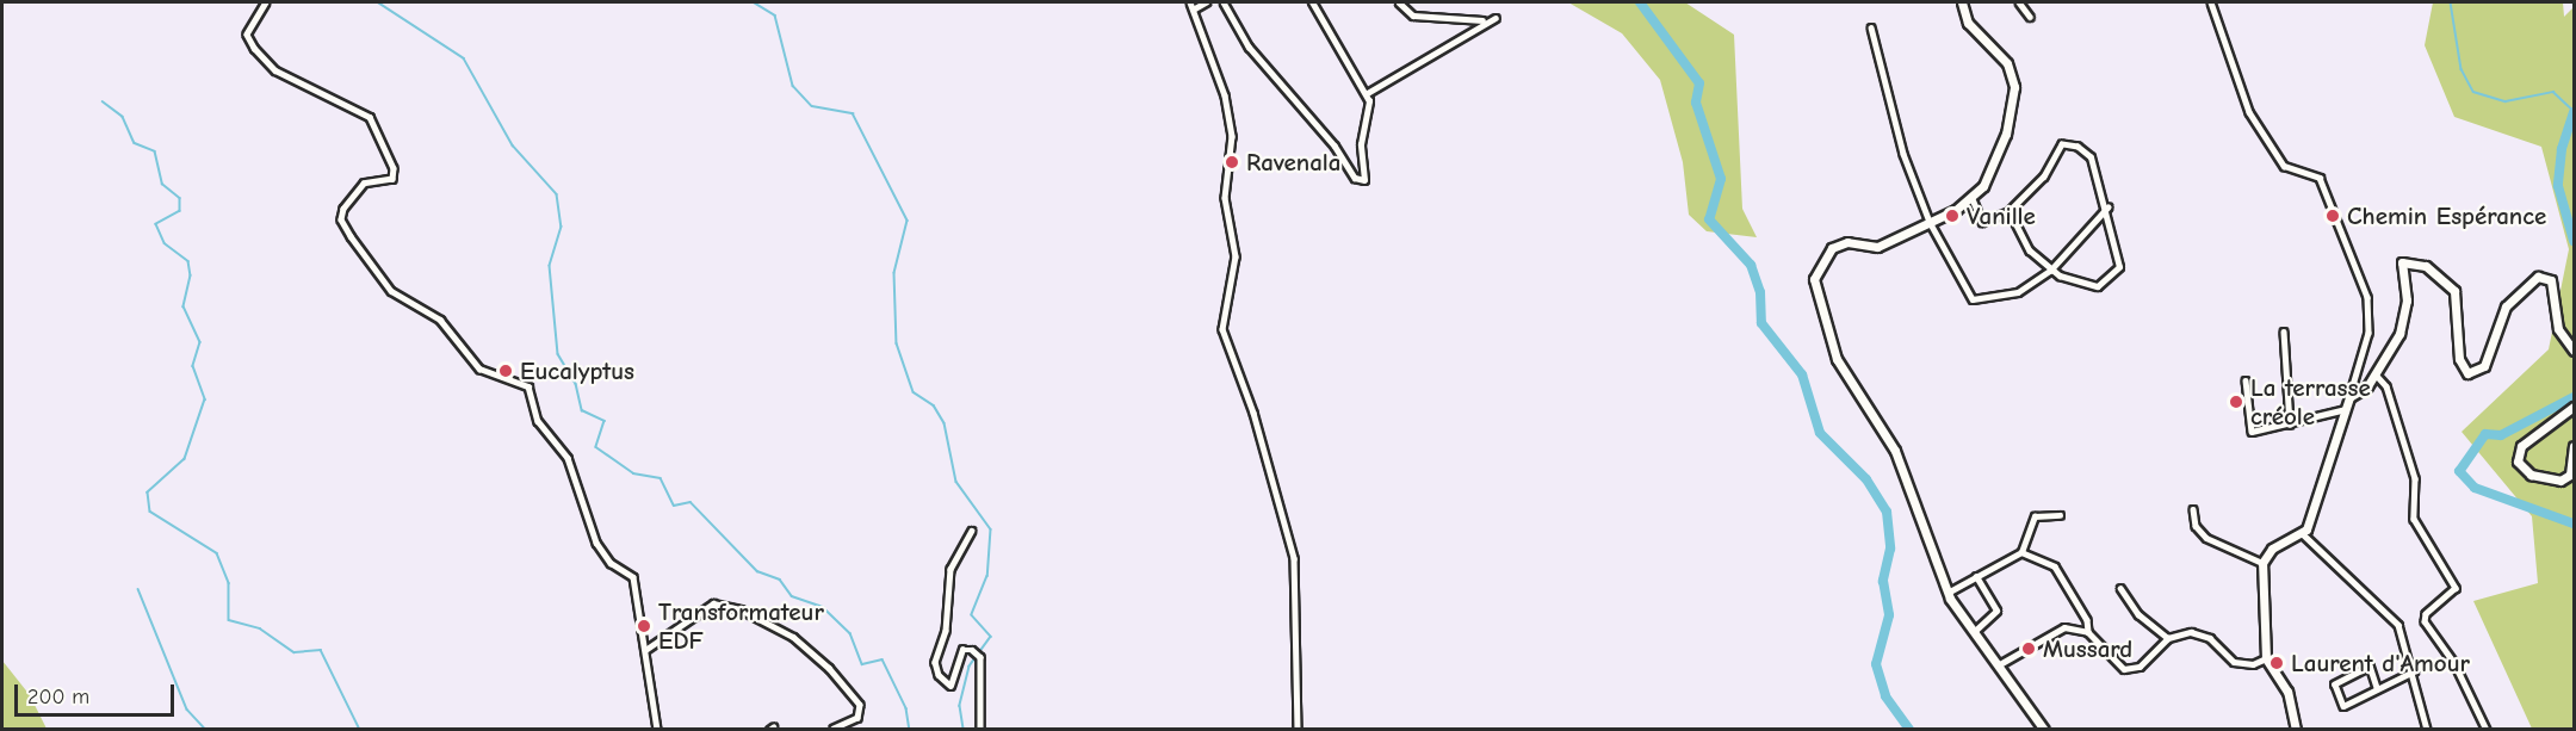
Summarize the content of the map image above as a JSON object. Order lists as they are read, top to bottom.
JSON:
{
  "places": [
    "Ravenala",
    "Vanille",
    "Chemin Espérance",
    "Eucalyptus",
    "La terrasse créole",
    "Transformateur EDF",
    "Mussard",
    "Laurent d'Amour"
  ],
  "scale_bar": "200 m"
}
